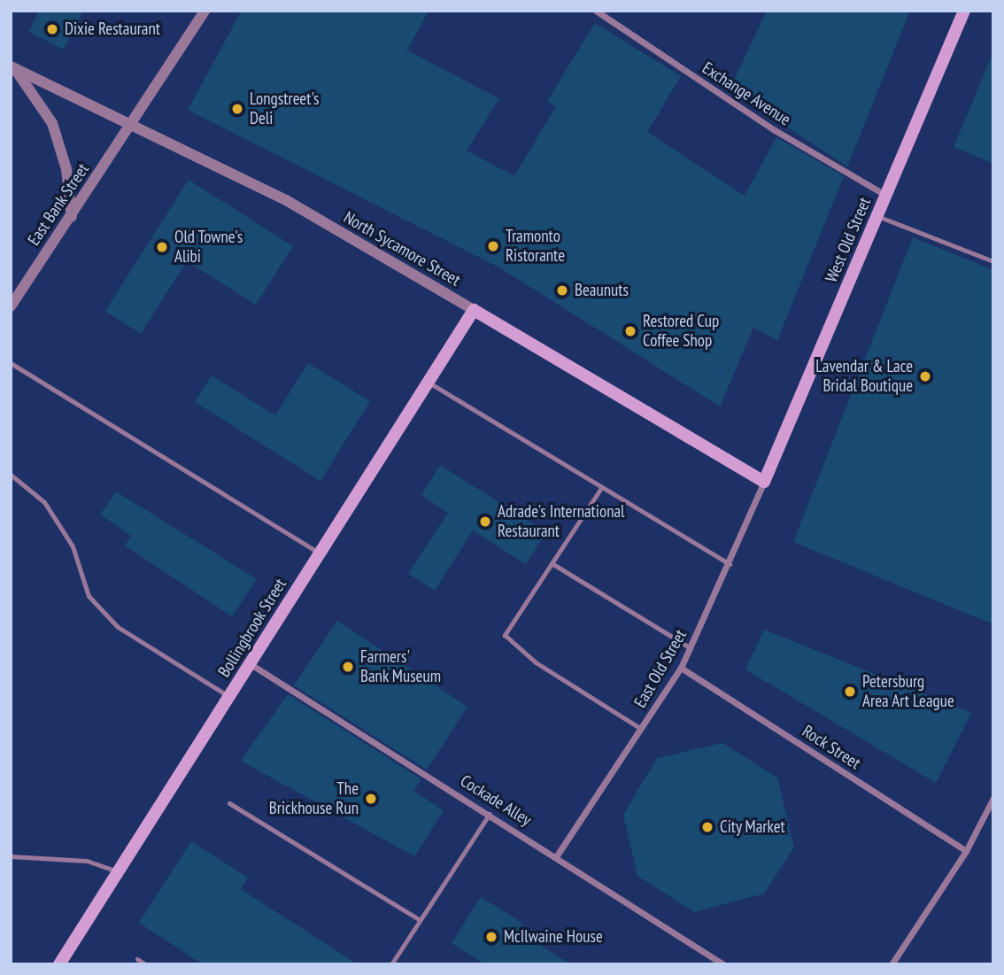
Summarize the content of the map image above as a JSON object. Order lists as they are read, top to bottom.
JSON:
{
  "streets": {
    "main road": ["West Old Street", "North Sycamore Street", "Bollingbrook Street"],
    "street": [
      "Exchange Avenue",
      "East Bank Street",
      "East Old Street",
      "Rock Street",
      "Cockade Alley"
    ]
  },
  "crossings": [
    ["Exchange Avenue", "West Old Street"],
    ["East Bank Street", "North Sycamore Street"],
    ["West Old Street", "North Sycamore Street"],
    ["West Old Street", "East Old Street"],
    ["North Sycamore Street", "Bollingbrook Street"],
    ["North Sycamore Street", "East Old Street"],
    ["Bollingbrook Street", "Cockade Alley"],
    ["East Old Street", "Rock Street"],
    ["East Old Street", "Cockade Alley"]
  ],
  "places": [
    "Dixie Restaurant",
    "Longstreet's Deli",
    "Tramonto Ristorante",
    "Old Towne's Alibi",
    "Beaunuts",
    "Restored Cup Coffee Shop",
    "Lavendar & Lace Bridal Boutique",
    "Adrade's International Restaurant",
    "Farmers' Bank Museum",
    "Petersburg Area Art League",
    "The Brickhouse Run",
    "City Market",
    "McIlwaine House"
  ]
}
